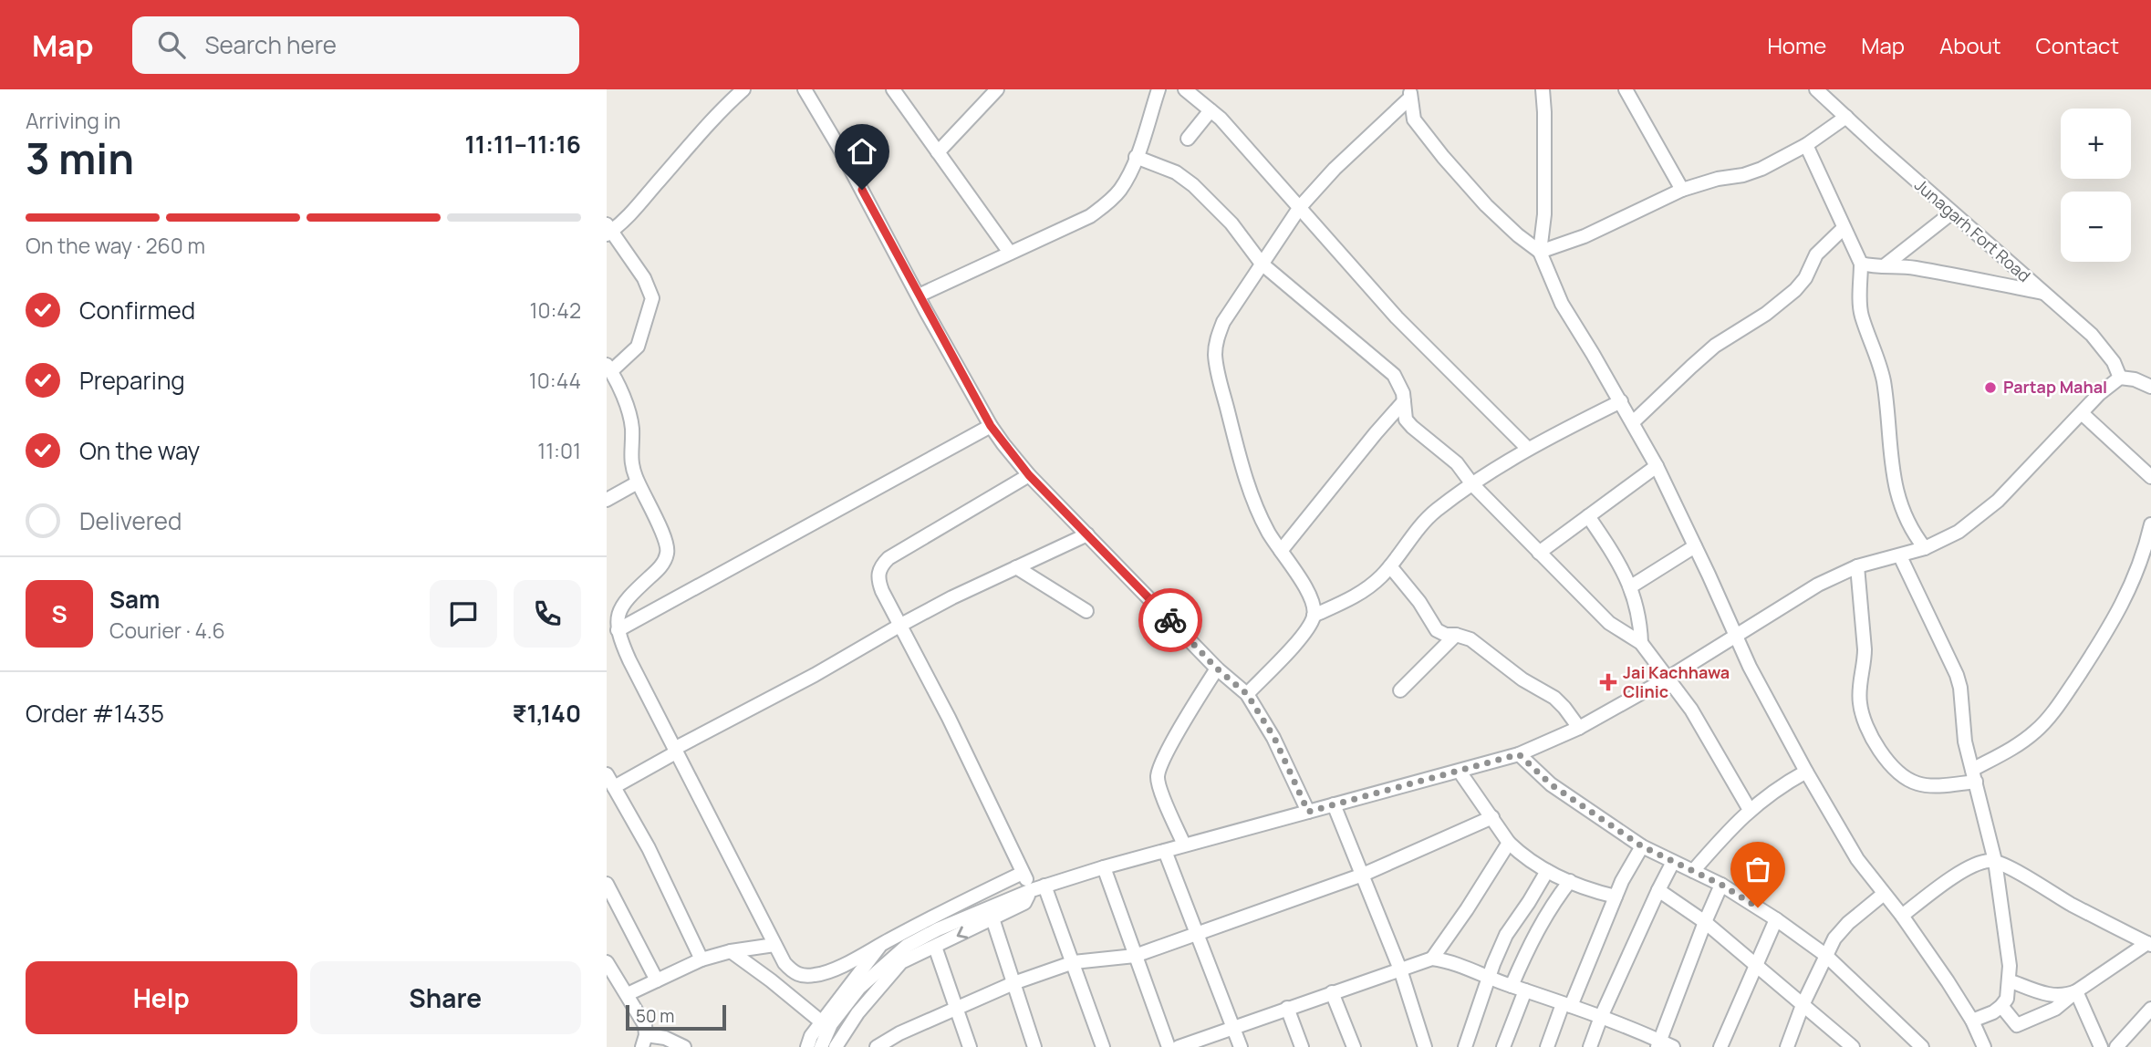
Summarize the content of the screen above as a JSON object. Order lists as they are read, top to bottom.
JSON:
{
  "streets": {
    "street": ["Junagarh Fort Road"]
  },
  "places": {
    "other": ["Partap Mahal"],
    "health": ["Jai Kachhawa Clinic"]
  },
  "scale_bar": "50 m",
  "page": {
    "header": "Map",
    "search": "Search here",
    "nav": [
      "Home",
      "Map",
      "About",
      "Contact"
    ],
    "heading": ["3 min", "Arriving in", "11:11–11:16"],
    "panel": [
      "Sam",
      "Courier · 4.6",
      "Order #1435",
      "₹1,140"
    ],
    "map_buttons": ["+", "−"],
    "bar": "On the way · 260 m",
    "list": [
      ["Confirmed", "10:42"],
      ["Preparing", "10:44"],
      ["On the way", "11:01"],
      "Delivered"
    ],
    "round": "S",
    "buttons": ["Help", "Share"],
    "scale": "50 m"
  }
}
